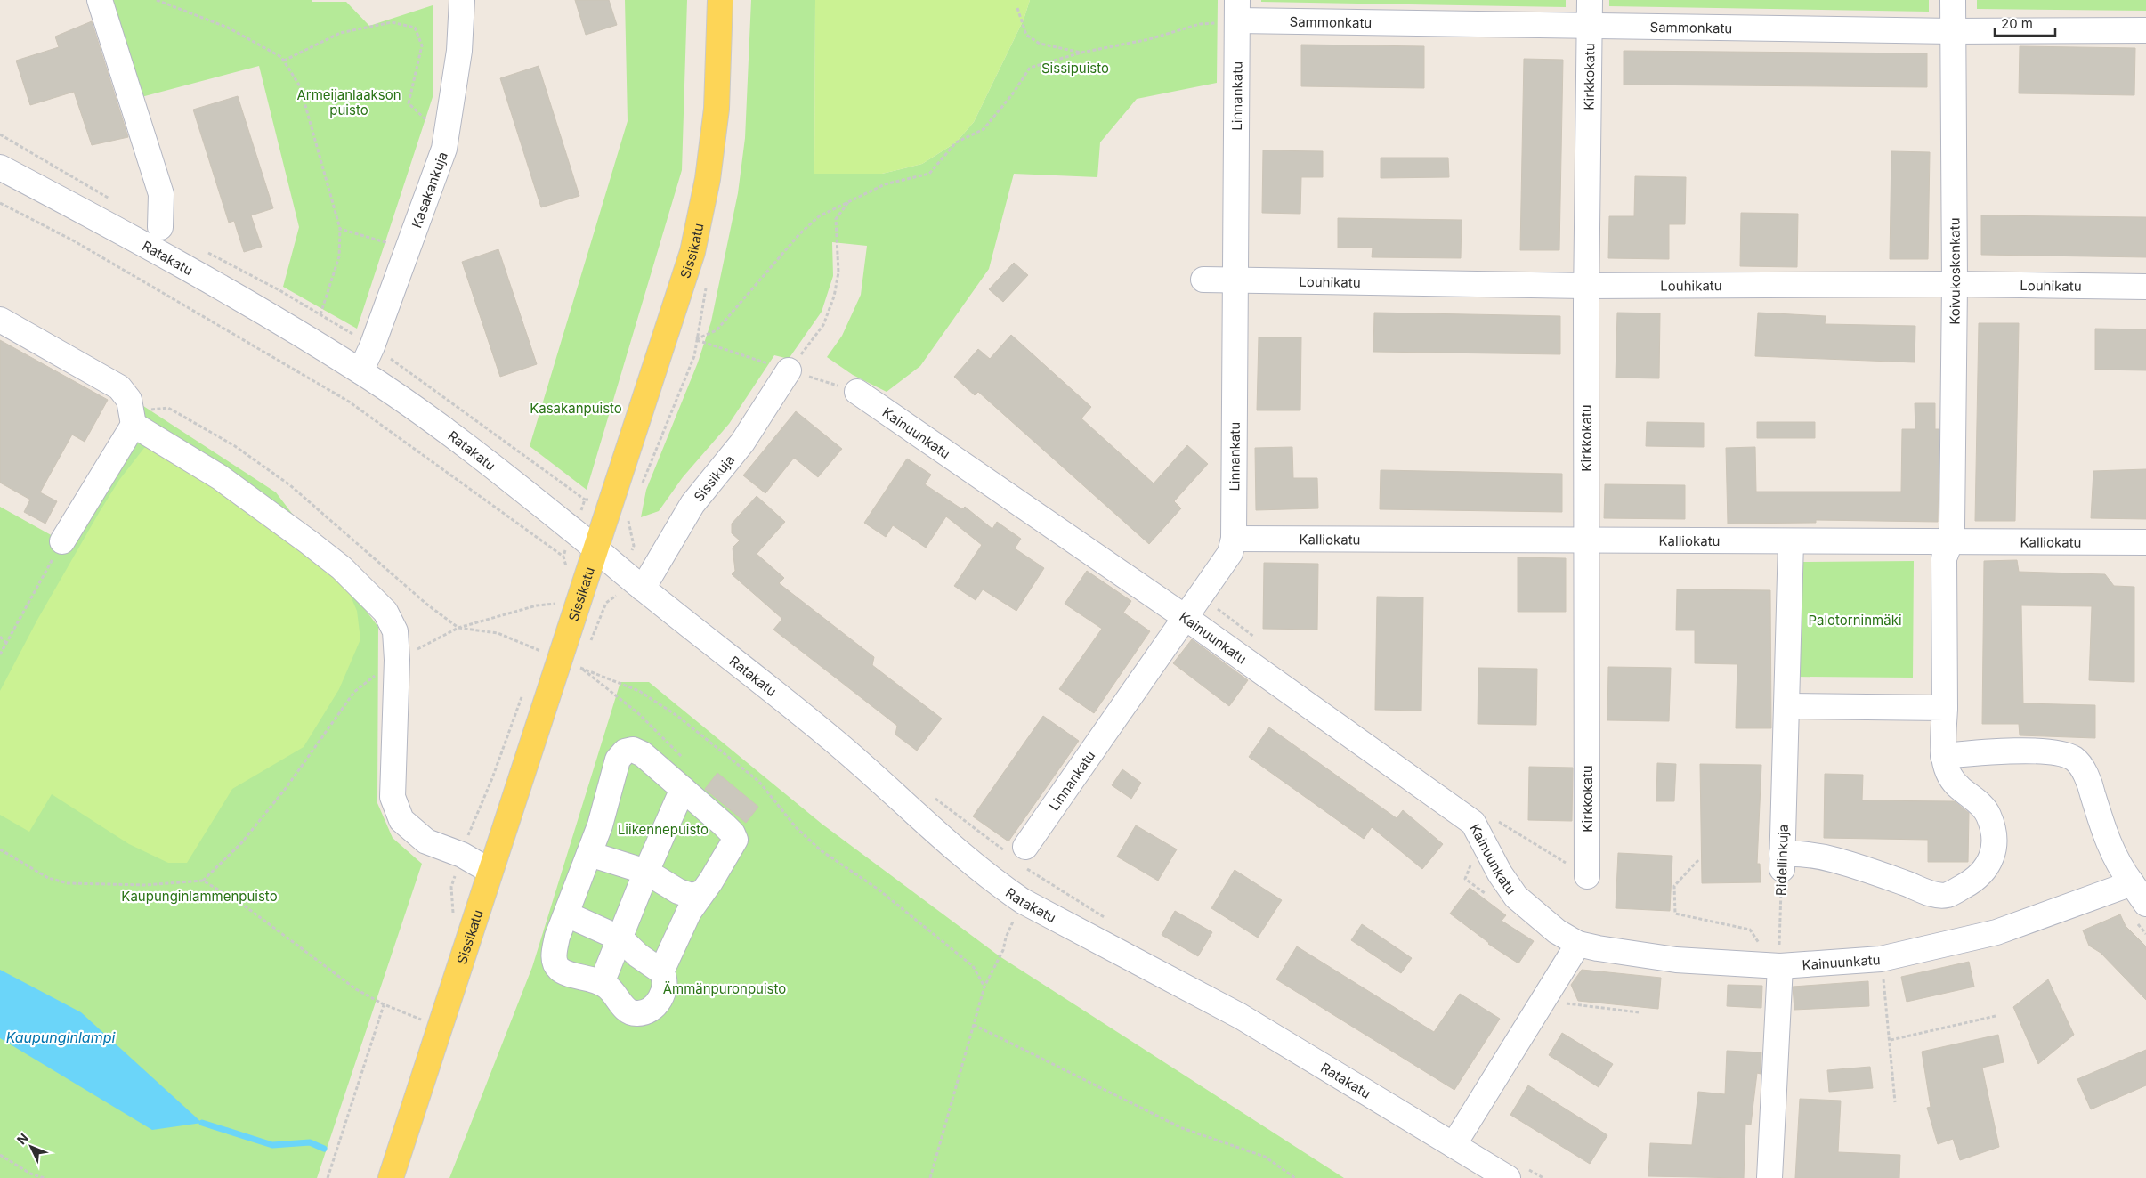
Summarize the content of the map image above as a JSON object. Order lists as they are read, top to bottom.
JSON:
{
  "streets": {
    "main road": ["Sissikatu"],
    "street": [
      "Sammonkatu",
      "Kirkkokatu",
      "Linnankatu",
      "Kasakankuja",
      "Ratakatu",
      "Koivukoskenkatu",
      "Louhikatu",
      "Kainuunkatu",
      "Sissikuja",
      "Kalliokatu",
      "Ridellinkuja"
    ]
  },
  "crossings": [
    ["Sammonkatu", "Kirkkokatu"],
    ["Sammonkatu", "Linnankatu"],
    ["Sammonkatu", "Koivukoskenkatu"],
    ["Kirkkokatu", "Louhikatu"],
    ["Kirkkokatu", "Kalliokatu"],
    ["Linnankatu", "Louhikatu"],
    ["Linnankatu", "Kainuunkatu"],
    ["Linnankatu", "Kalliokatu"],
    ["Kasakankuja", "Ratakatu"],
    ["Sissikatu", "Ratakatu"],
    ["Ratakatu", "Sissikuja"],
    ["Koivukoskenkatu", "Louhikatu"],
    ["Koivukoskenkatu", "Kalliokatu"],
    ["Kainuunkatu", "Ridellinkuja"],
    ["Kalliokatu", "Ridellinkuja"]
  ],
  "water": ["Kaupunginlampi"],
  "parks": [
    "Sissipuisto",
    "Armeijanlaakson puisto",
    "Kasakanpuisto",
    "Palotorninmäki",
    "Liikennepuisto",
    "Kaupunginlammenpuisto",
    "Ämmänpuronpuisto"
  ],
  "scale_bar": "20 m",
  "north": "top left"
}
